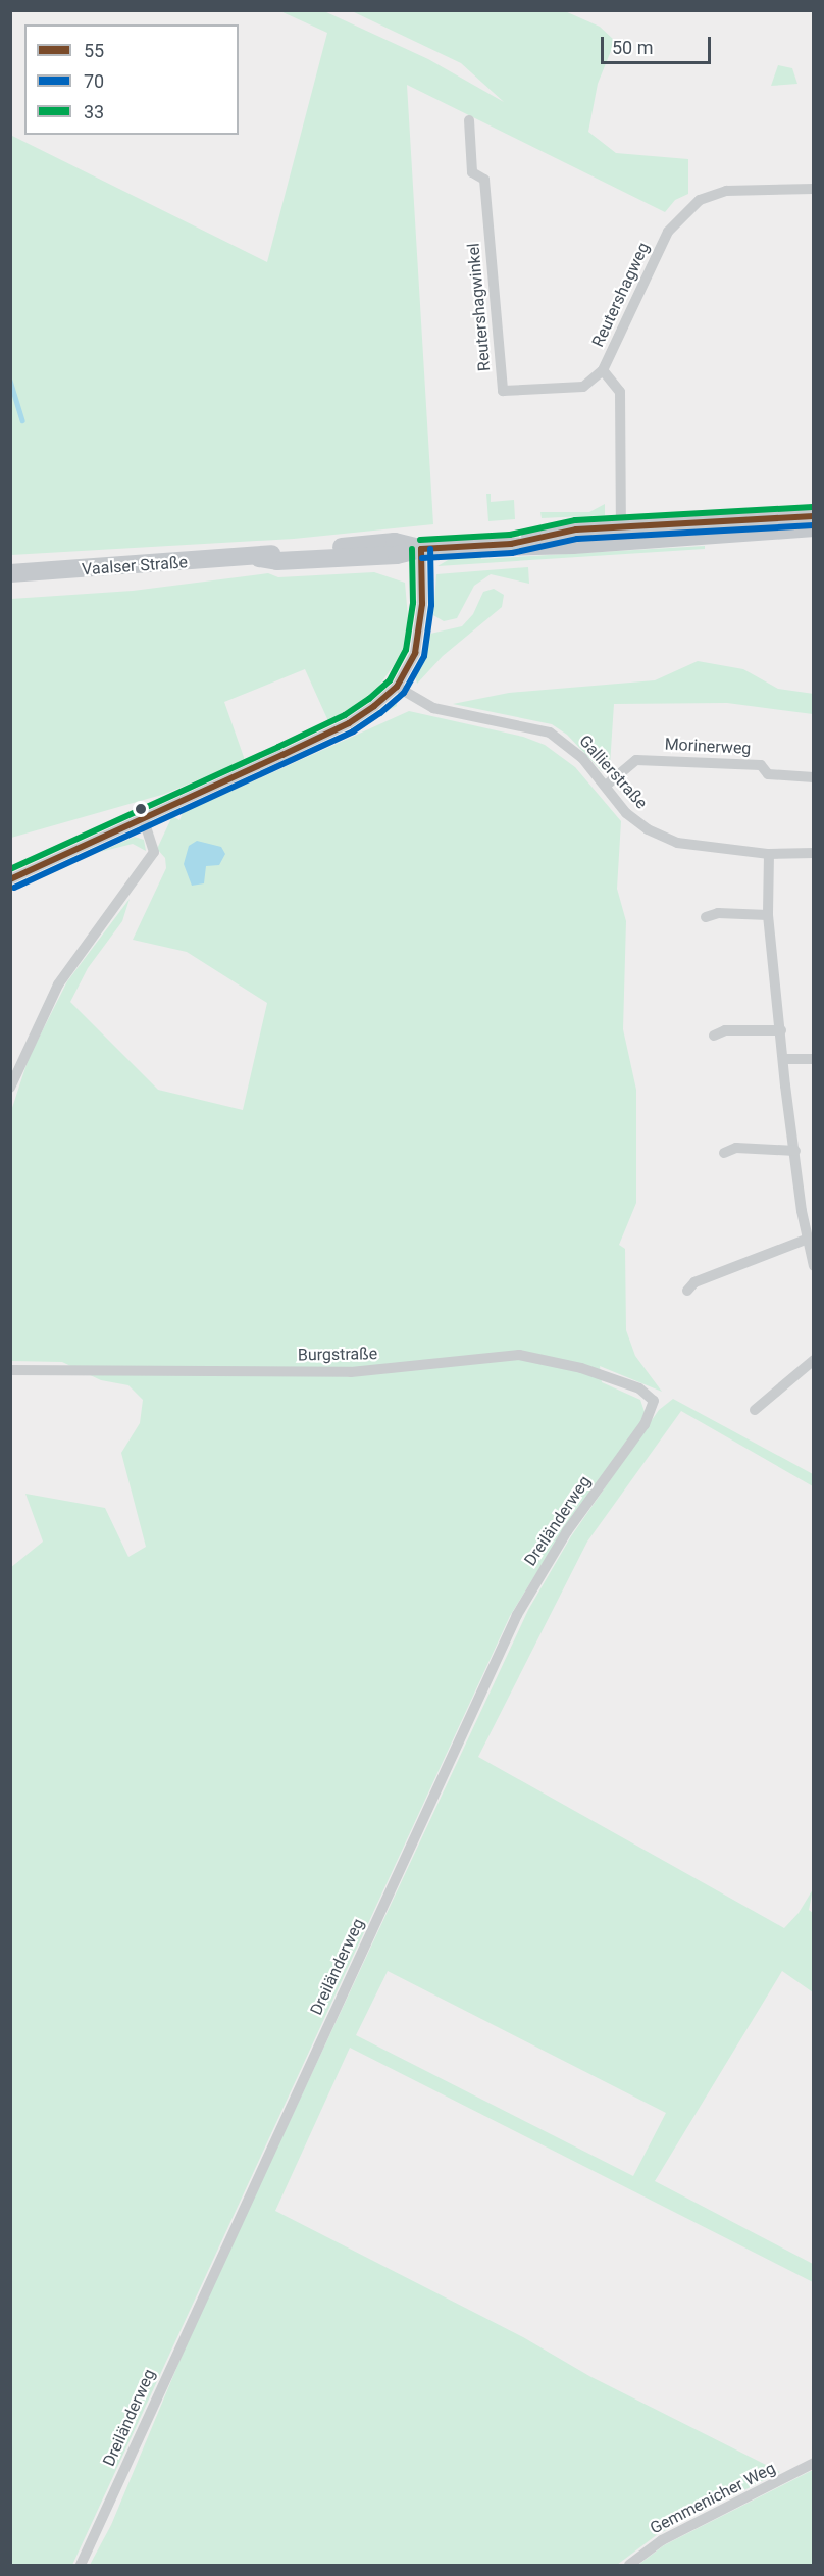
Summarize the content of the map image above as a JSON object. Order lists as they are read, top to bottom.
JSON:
{
  "streets": {
    "main road": ["Vaalser Straße"],
    "street": [
      "Reutershagweg",
      "Reutershagwinkel",
      "Morinerweg",
      "Gallierstraße",
      "Burgstraße",
      "Dreiländerweg",
      "Gemmenicher Weg"
    ]
  },
  "crossings": [
    ["Reutershagweg", "Reutershagwinkel"],
    ["Reutershagweg", "Vaalser Straße"],
    ["Morinerweg", "Gallierstraße"],
    ["Burgstraße", "Dreiländerweg"]
  ],
  "lines": ["transit line 33", "transit line 55", "transit line 70"],
  "legend": ["55", "70", "33"],
  "scale_bar": "50 m"
}
